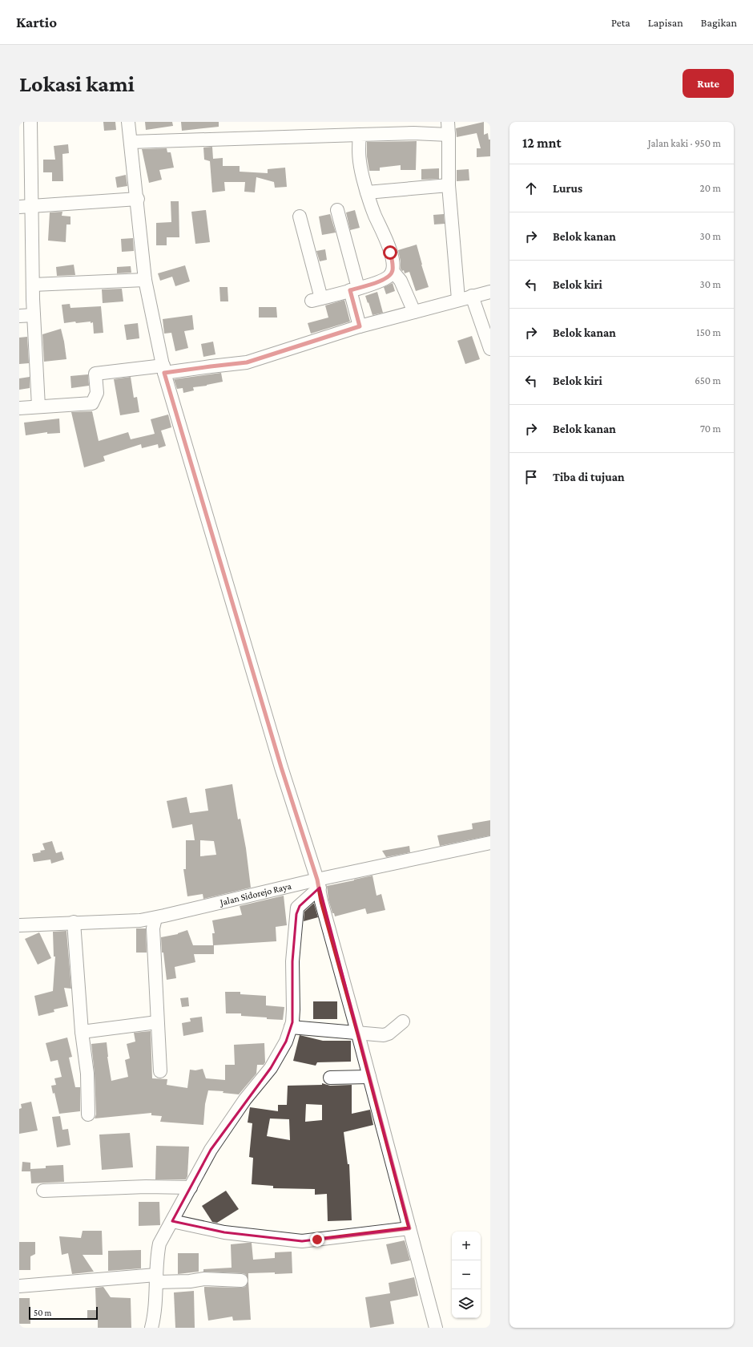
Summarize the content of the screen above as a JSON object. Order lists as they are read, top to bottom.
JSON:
{
  "streets": {
    "street": ["Jalan Sidorejo Raya"]
  },
  "scale_bar": "50 m",
  "page": {
    "header": "Kartio",
    "nav": ["Peta", "Lapisan", "Bagikan"],
    "buttons": "Rute",
    "title": "Lokasi kami",
    "heading": ["12 mnt", "Jalan kaki · 950 m"],
    "list": [
      ["Lurus", "20 m"],
      ["Belok kanan", "30 m"],
      ["Belok kiri", "30 m"],
      ["Belok kanan", "150 m"],
      ["Belok kiri", "650 m"],
      ["Belok kanan", "70 m"],
      "Tiba di tujuan"
    ],
    "map_buttons": ["+", "−"],
    "scale": "50 m"
  }
}
